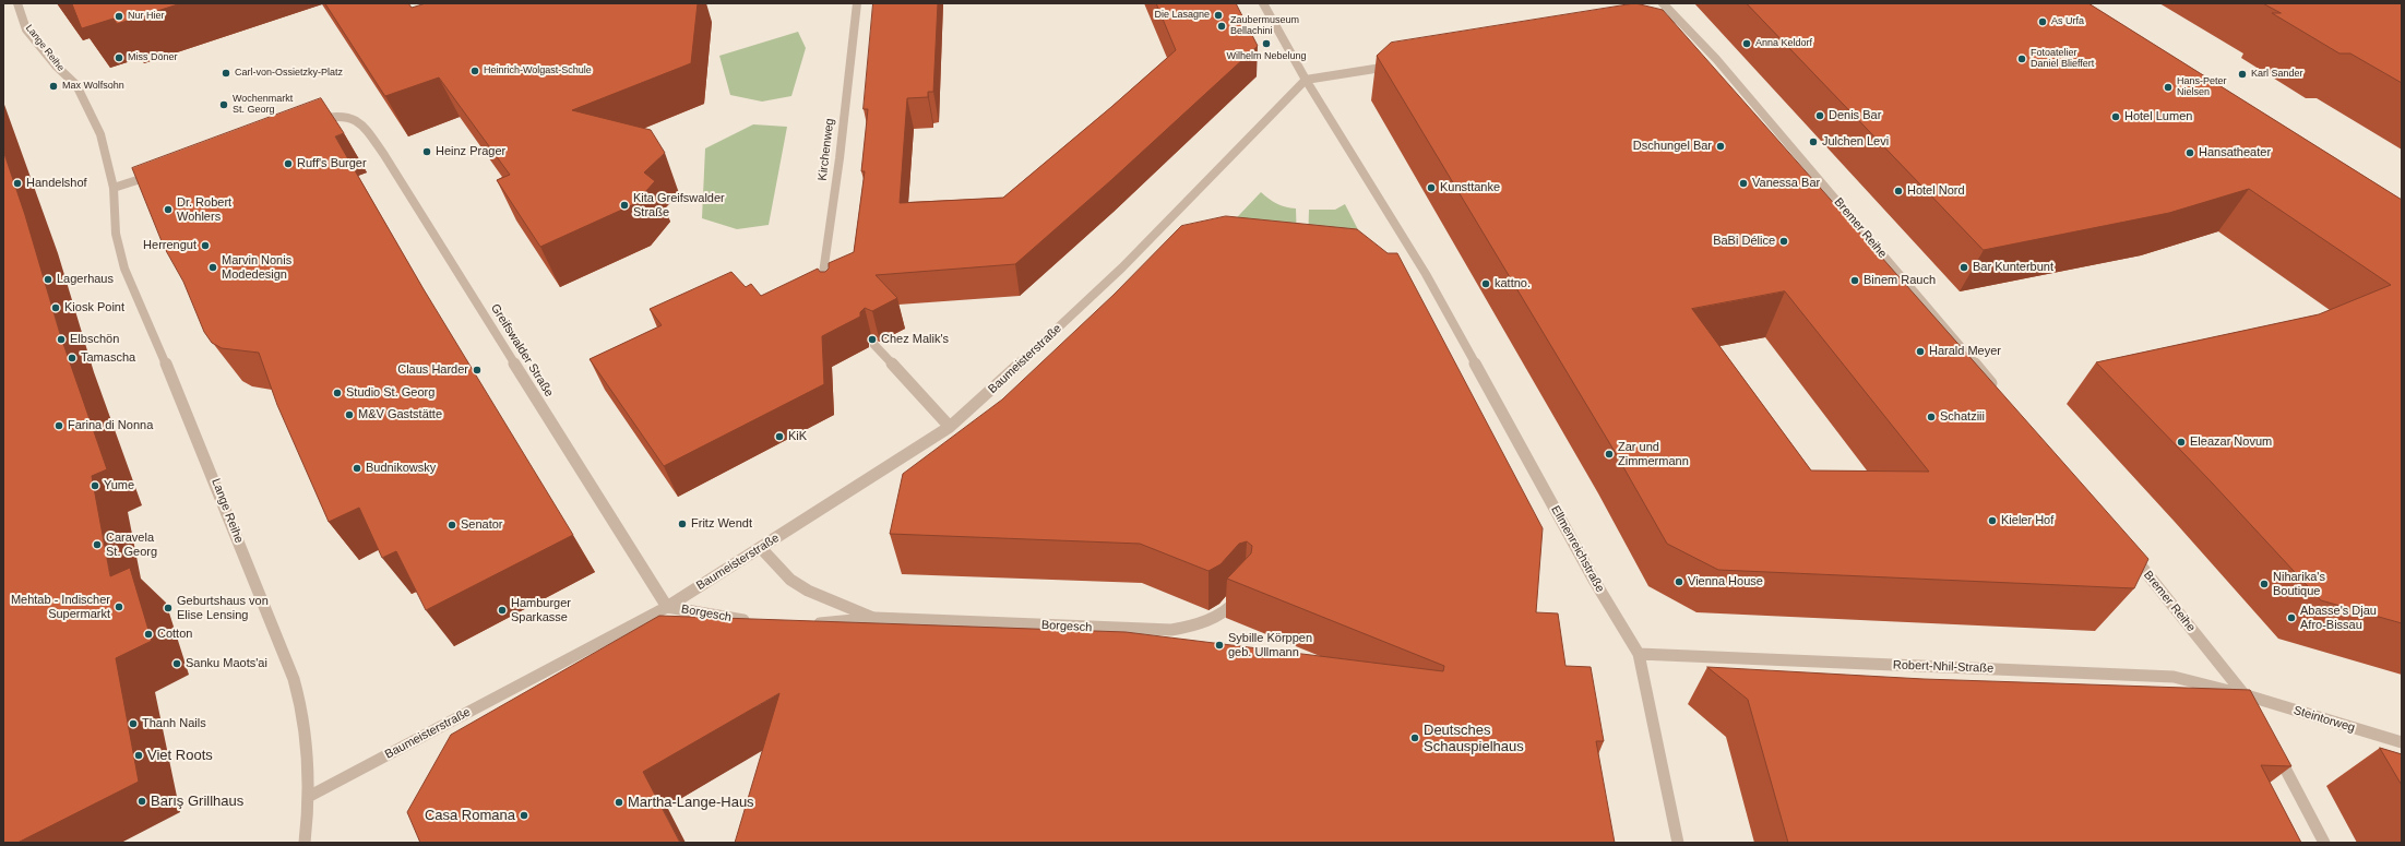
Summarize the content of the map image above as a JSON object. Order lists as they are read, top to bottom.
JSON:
{
  "streets": {
    "street": [
      "Lange Reihe",
      "Kirchenweg",
      "Bremer Reihe",
      "Greifswalder Straße",
      "Baumeisterstraße",
      "Ellmenreichstraße",
      "Borgesch",
      "Robert-Nhil-Straße",
      "Steintorweg"
    ]
  },
  "crossings": [
    ["Lange Reihe", "Baumeisterstraße"],
    ["Bremer Reihe", "Robert-Nhil-Straße"],
    ["Bremer Reihe", "Steintorweg"],
    ["Greifswalder Straße", "Baumeisterstraße"],
    ["Greifswalder Straße", "Borgesch"],
    ["Baumeisterstraße", "Ellmenreichstraße"],
    ["Baumeisterstraße", "Borgesch"],
    ["Ellmenreichstraße", "Robert-Nhil-Straße"],
    ["Robert-Nhil-Straße", "Steintorweg"]
  ],
  "places": [
    "Die Lasagne",
    "Nur Hier",
    "As Urfa",
    "Zaubermuseum Bellachini",
    "Wilhelm Nebelung",
    "Anna Keldorf",
    "Miss Döner",
    "Fotoatelier Daniel Blieffert",
    "Heinrich-Wolgast-Schule",
    "Carl-von-Ossietzky-Platz",
    "Karl Sander",
    "Max Wolfsohn",
    "Hans-Peter Nielsen",
    "Wochenmarkt St. Georg",
    "Denis Bar",
    "Hotel Lumen",
    "Julchen Levi",
    "Dschungel Bar",
    "Heinz Prager",
    "Hansatheater",
    "Ruff's Burger",
    "Handelshof",
    "Vanessa Bar",
    "Kunsttanke",
    "Hotel Nord",
    "Kita Greifswalder Straße",
    "Dr. Robert Wohlers",
    "BaBi Délice",
    "Herrengut",
    "Marvin Nonis Modedesign",
    "Bar Kunterbunt",
    "Lagerhaus",
    "Binem Rauch",
    "kattno.",
    "Kiosk Point",
    "Elbschön",
    "Chez Malik's",
    "Harald Meyer",
    "Tamascha",
    "Claus Harder",
    "Studio St. Georg",
    "M&V Gaststätte",
    "Schatziii",
    "Farina di Nonna",
    "KiK",
    "Eleazar Novum",
    "Zar und Zimmermann",
    "Budnikowsky",
    "Yume",
    "Kieler Hof",
    "Fritz Wendt",
    "Senator",
    "Caravela St. Georg",
    "Vienna House",
    "Niharika's Boutique",
    "Mehtab - Indischer Supermarkt",
    "Geburtshaus von Elise Lensing",
    "Hamburger Sparkasse",
    "Abasse's Djau Afro-Bissau",
    "Cotton",
    "Sybille Körppen geb. Ullmann",
    "Sanku Maots'ai",
    "Thanh Nails",
    "Deutsches Schauspielhaus",
    "Viet Roots",
    "Barış Grillhaus",
    "Martha-Lange-Haus",
    "Casa Romana"
  ]
}
